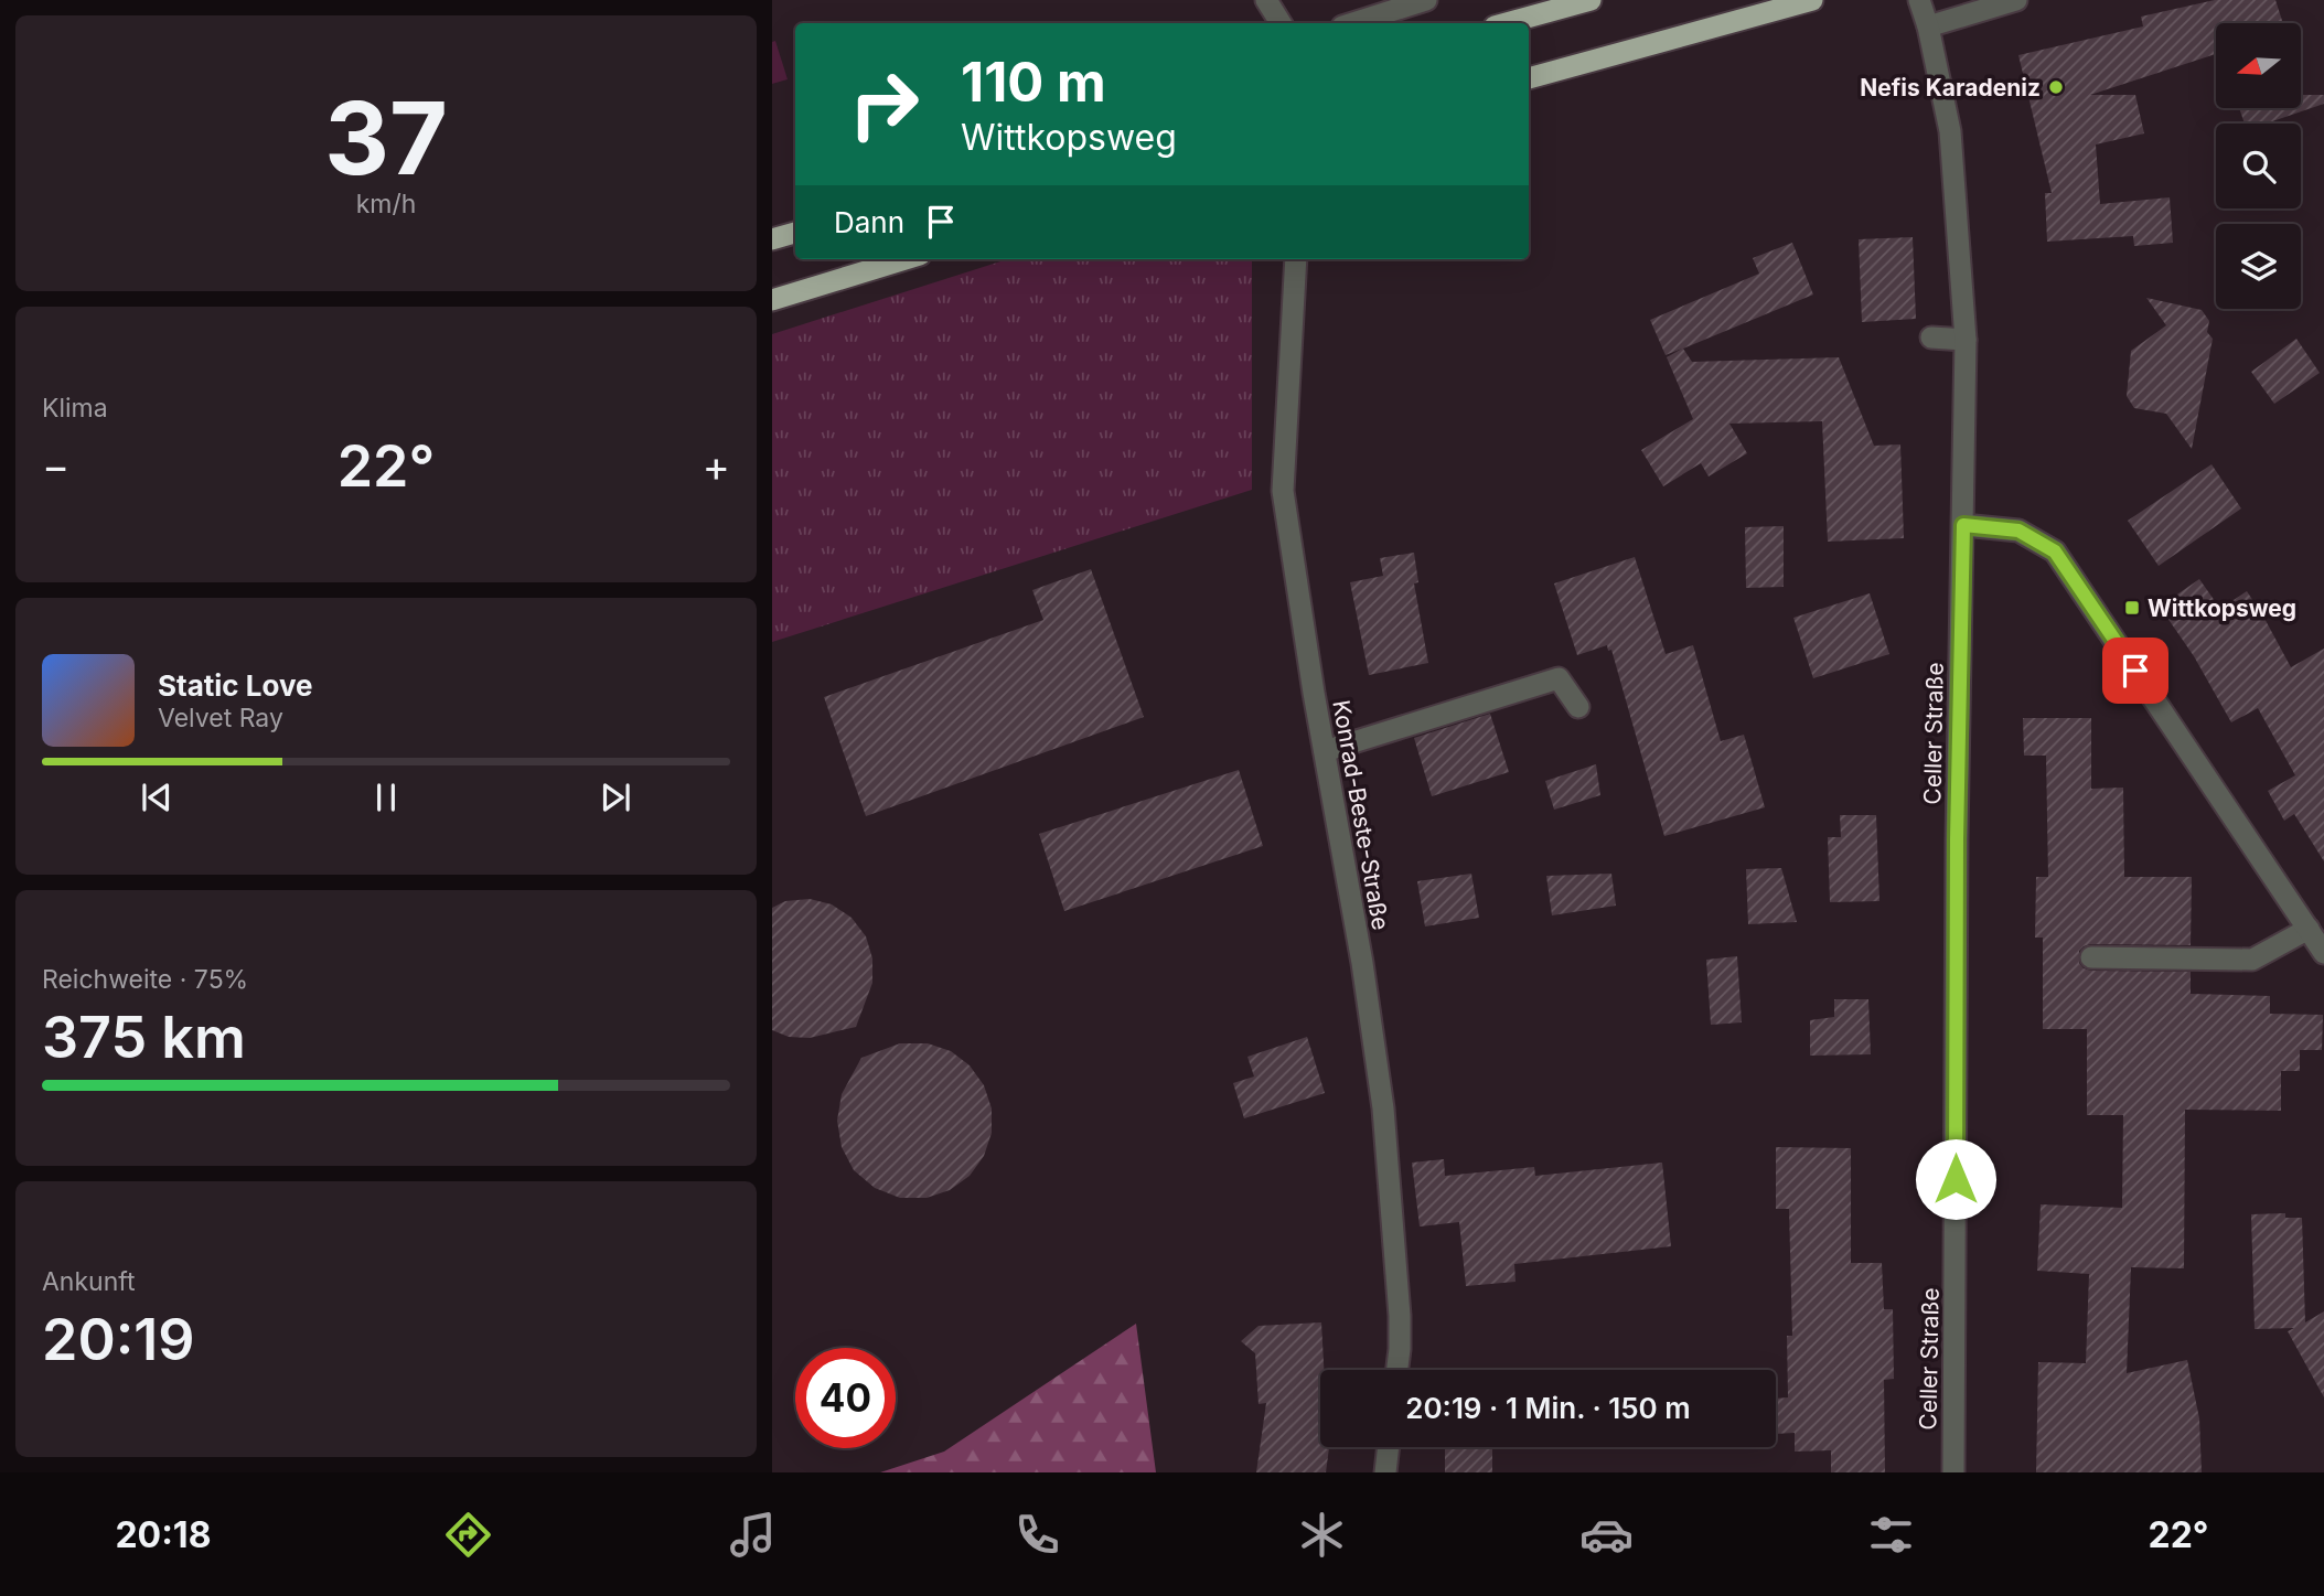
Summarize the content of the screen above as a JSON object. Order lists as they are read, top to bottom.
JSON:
{
  "streets": {
    "street": ["Celler Straße", "Konrad-Beste-Straße"]
  },
  "places": {
    "other": ["Nefis Karadeniz"],
    "transit": ["Wittkopsweg"]
  },
  "north": "left",
  "page": {
    "tile": [
      ["37", "km/h"],
      "Klima",
      ["Reichweite · 75%", "375 km"],
      ["Ankunft", "20:19"]
    ],
    "turn": ["110 m", "Wittkopsweg"],
    "then": "Dann",
    "heat": ["−", "22°", "+"],
    "song": ["Static Love", "Velvet Ray"],
    "limit": "40",
    "trip": "20:19 · 1 Min. · 150 m",
    "tabs": ["20:18", "22°"]
  }
}
